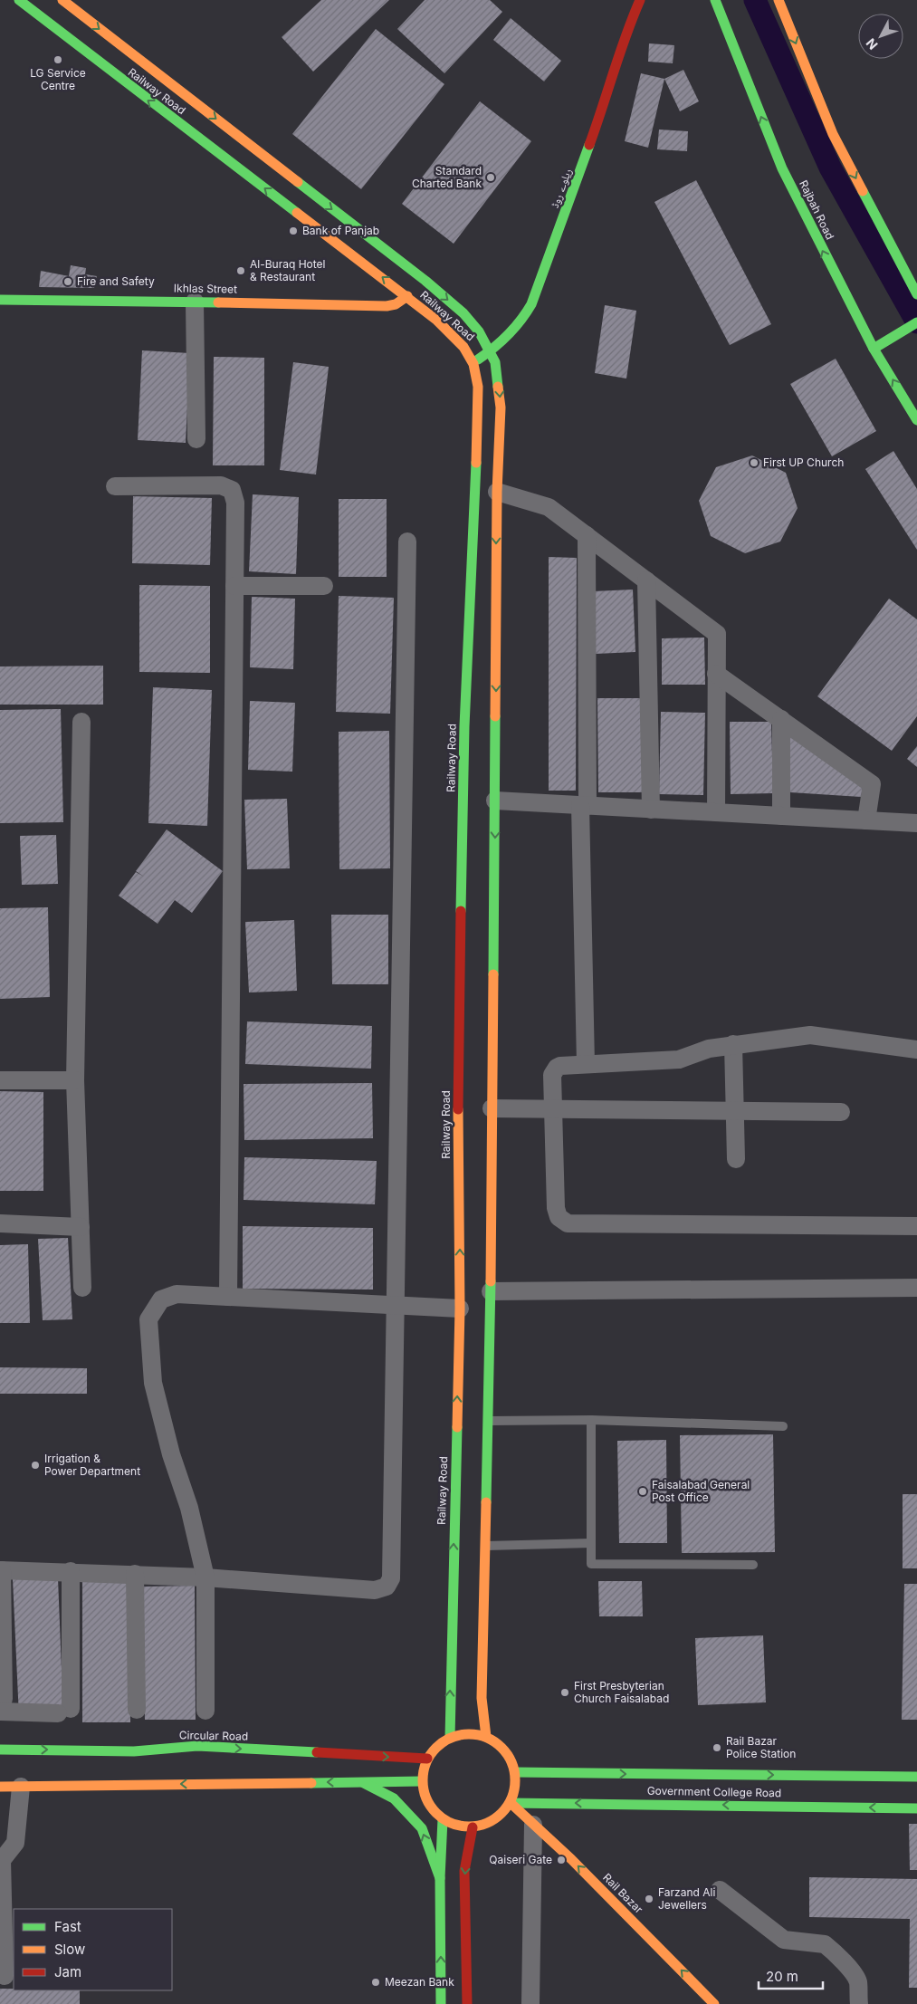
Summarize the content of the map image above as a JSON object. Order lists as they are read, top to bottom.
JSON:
{
  "streets": {
    "main road": [
      "Railway Road",
      "ریلوے روڈ",
      "Rajbah Road",
      "Ikhlas Street",
      "Circular Road",
      "Government College Road",
      "Rail Bazar"
    ]
  },
  "crossings": [
    ["Railway Road", "ریلوے روڈ"],
    ["Railway Road", "Ikhlas Street"],
    ["Railway Road", "Circular Road"],
    ["Railway Road", "Government College Road"],
    ["Railway Road", "Rail Bazar"],
    ["Circular Road", "Government College Road"],
    ["Circular Road", "Rail Bazar"],
    ["Government College Road", "Rail Bazar"]
  ],
  "one_way": ["Rail Bazar"],
  "places": [
    "LG Service Centre",
    "Standard Charted Bank",
    "Bank of Panjab",
    "Al-Buraq Hotel & Restaurant",
    "Fire and Safety",
    "First UP Church",
    "Irrigation & Power Department",
    "Faisalabad General Post Office",
    "First Presbyterian Church Faisalabad",
    "Rail Bazar Police Station",
    "Qaiseri Gate",
    "Farzand Ali Jewellers",
    "Meezan Bank"
  ],
  "legend": ["Fast", "Slow", "Jam"],
  "scale_bar": "20 m",
  "north": "bottom left"
}
